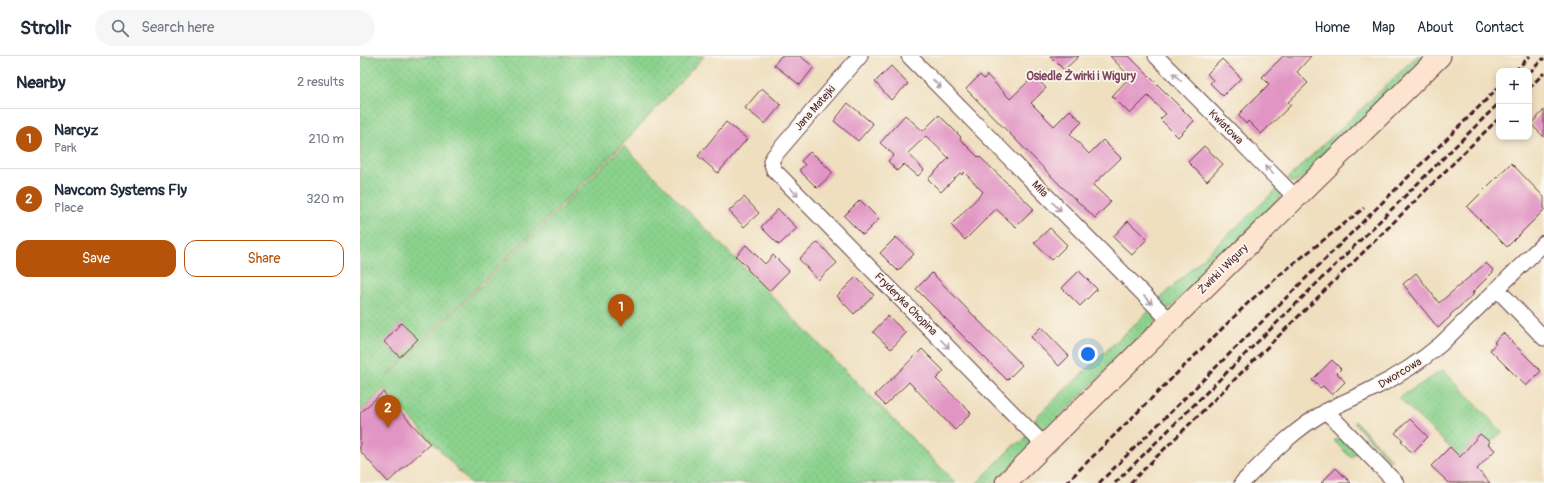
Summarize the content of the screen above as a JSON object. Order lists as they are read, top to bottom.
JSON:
{
  "streets": {
    "main road": ["Żwirki i Wigury"],
    "street": [
      "Jana Matejki",
      "Kwiatowa",
      "Miła",
      "Fryderyka Chopina",
      "Dworcowa"
    ]
  },
  "crossings": [
    ["Jana Matejki", "Fryderyka Chopina"],
    ["Kwiatowa", "Żwirki i Wigury"],
    ["Miła", "Żwirki i Wigury"],
    ["Żwirki i Wigury", "Fryderyka Chopina"]
  ],
  "one_way": ["Kwiatowa", "Miła", "Fryderyka Chopina"],
  "districts": ["Osiedle Żwirki i Wigury"],
  "page": {
    "header": "Strollr",
    "search": "Search here",
    "nav": [
      "Home",
      "Map",
      "About",
      "Contact"
    ],
    "heading": ["Nearby", "2 results"],
    "map_buttons": ["+", "−"],
    "list": [
      {
        "mark": "1",
        "name": "Narcyz",
        "note": "Park",
        "value": "210 m"
      },
      {
        "mark": "2",
        "name": "Navcom Systems Fly",
        "note": "Place",
        "value": "320 m"
      }
    ],
    "buttons": ["Save", "Share"],
    "pins": ["1", "2"]
  }
}
